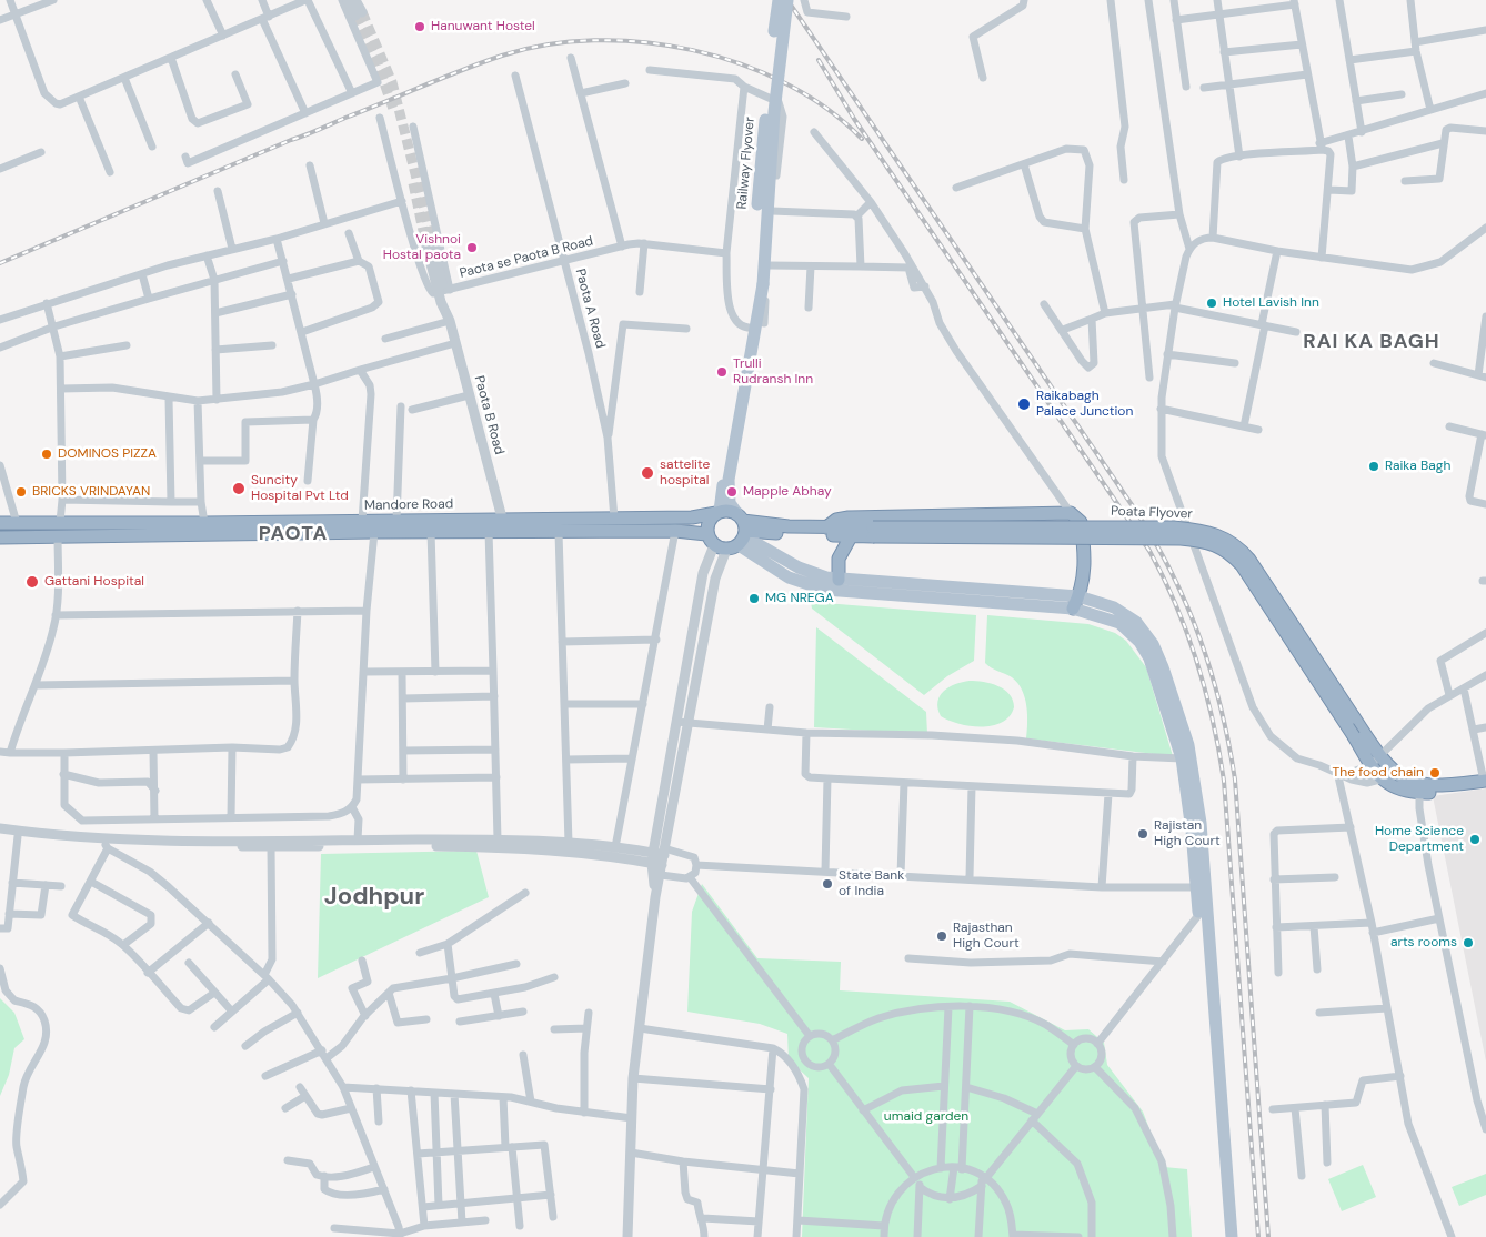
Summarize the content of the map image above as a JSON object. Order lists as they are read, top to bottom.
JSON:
{
  "streets": {
    "highway": ["Mandore Road", "Poata Flyover"],
    "main road": ["Railway Flyover"],
    "street": ["Paota se Paota B Road", "Paota A Road", "Paota B Road"]
  },
  "crossings": [
    ["Paota se Paota B Road", "Paota A Road"],
    ["Paota se Paota B Road", "Paota B Road"],
    ["Paota A Road", "Mandore Road"],
    ["Paota B Road", "Mandore Road"],
    ["Mandore Road", "Poata Flyover"]
  ],
  "districts": ["RAI KA BAGH", "PAOTA", "Jodhpur"],
  "parks": ["umaid garden"],
  "places": [
    "Hanuwant Hostel",
    "Vishnoi Hostal paota",
    "Hotel Lavish Inn",
    "Trulli Rudransh Inn",
    "Raikabagh Palace Junction",
    "DOMINOS PIZZA",
    "Raika Bagh",
    "sattelite hospital",
    "Suncity Hospital Pvt Ltd",
    "BRICKS VRINDAYAN",
    "Mapple Abhay",
    "Gattani Hospital",
    "MG NREGA",
    "The food chain",
    "Rajistan High Court",
    "Home Science Department",
    "State Bank of India",
    "Rajasthan High Court",
    "arts rooms"
  ]
}
